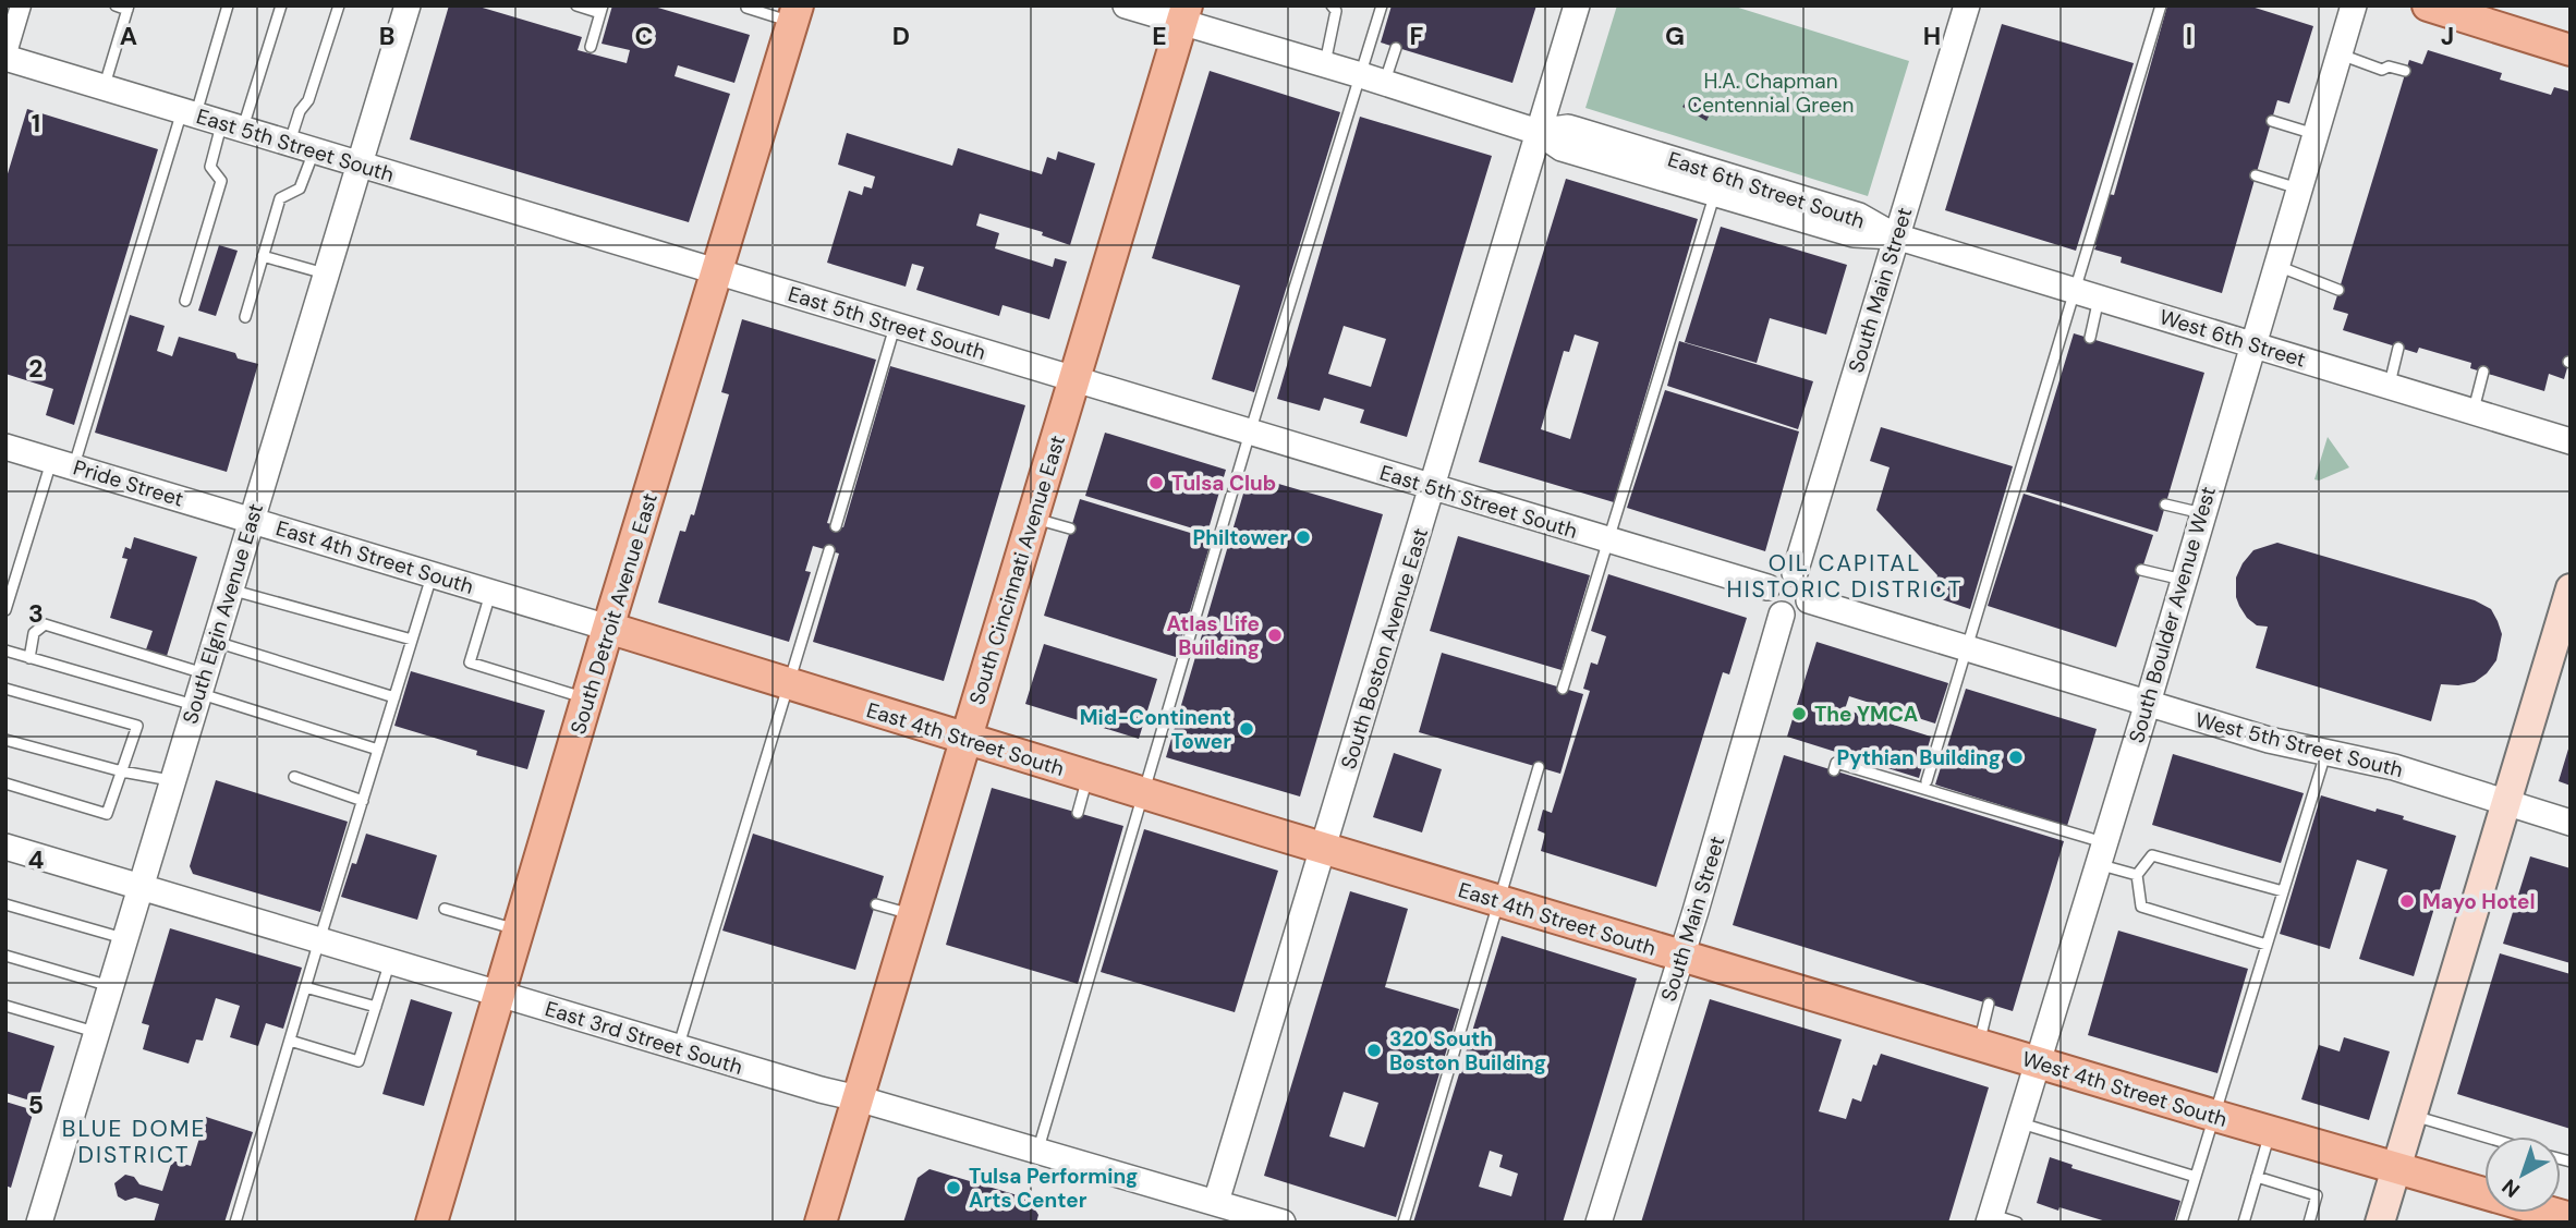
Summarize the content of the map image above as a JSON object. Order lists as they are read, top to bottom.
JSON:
{
  "streets": {
    "main road": [
      "East 4th Street South",
      "South Cincinnati Avenue East",
      "South Detroit Avenue East",
      "West 4th Street South"
    ],
    "street": [
      "East 5th Street South",
      "East 6th Street South",
      "South Main Street",
      "West 6th Street",
      "Pride Street",
      "South Elgin Avenue East",
      "South Boulder Avenue West",
      "South Boston Avenue East",
      "West 5th Street South",
      "East 3rd Street South"
    ]
  },
  "crossings": [
    ["East 5th Street South", "South Main Street"],
    ["East 5th Street South", "South Cincinnati Avenue East"],
    ["East 5th Street South", "South Elgin Avenue East"],
    ["East 5th Street South", "South Detroit Avenue East"],
    ["East 5th Street South", "South Boston Avenue East"],
    ["East 5th Street South", "West 5th Street South"],
    ["East 6th Street South", "South Main Street"],
    ["East 6th Street South", "West 6th Street"],
    ["East 6th Street South", "South Cincinnati Avenue East"],
    ["East 6th Street South", "South Boston Avenue East"],
    ["South Main Street", "West 6th Street"],
    ["South Main Street", "East 4th Street South"],
    ["South Main Street", "West 5th Street South"],
    ["South Main Street", "West 4th Street South"],
    ["West 6th Street", "South Boulder Avenue West"],
    ["Pride Street", "East 4th Street South"],
    ["Pride Street", "South Elgin Avenue East"],
    ["East 4th Street South", "South Cincinnati Avenue East"],
    ["East 4th Street South", "South Elgin Avenue East"],
    ["East 4th Street South", "South Detroit Avenue East"],
    ["East 4th Street South", "South Boston Avenue East"],
    ["East 4th Street South", "West 4th Street South"],
    ["South Cincinnati Avenue East", "East 3rd Street South"],
    ["South Elgin Avenue East", "East 3rd Street South"],
    ["South Detroit Avenue East", "East 3rd Street South"],
    ["South Boulder Avenue West", "West 5th Street South"],
    ["South Boulder Avenue West", "West 4th Street South"],
    ["South Boston Avenue East", "East 3rd Street South"]
  ],
  "districts": ["OIL CAPITAL HISTORIC DISTRICT", "BLUE DOME DISTRICT"],
  "parks": ["H.A. Chapman Centennial Green"],
  "places": [
    "Tulsa Club",
    "Philtower",
    "Atlas Life Building",
    "The YMCA",
    "Mid-Continent Tower",
    "Pythian Building",
    "Mayo Hotel",
    "320 South Boston Building",
    "Tulsa Performing Arts Center"
  ],
  "north": "bottom left",
  "grid": {
    "columns": [
      "A",
      "B",
      "C",
      "D",
      "E",
      "F",
      "G",
      "H",
      "I",
      "J"
    ],
    "rows": [
      "1",
      "2",
      "3",
      "4",
      "5"
    ]
  }
}
